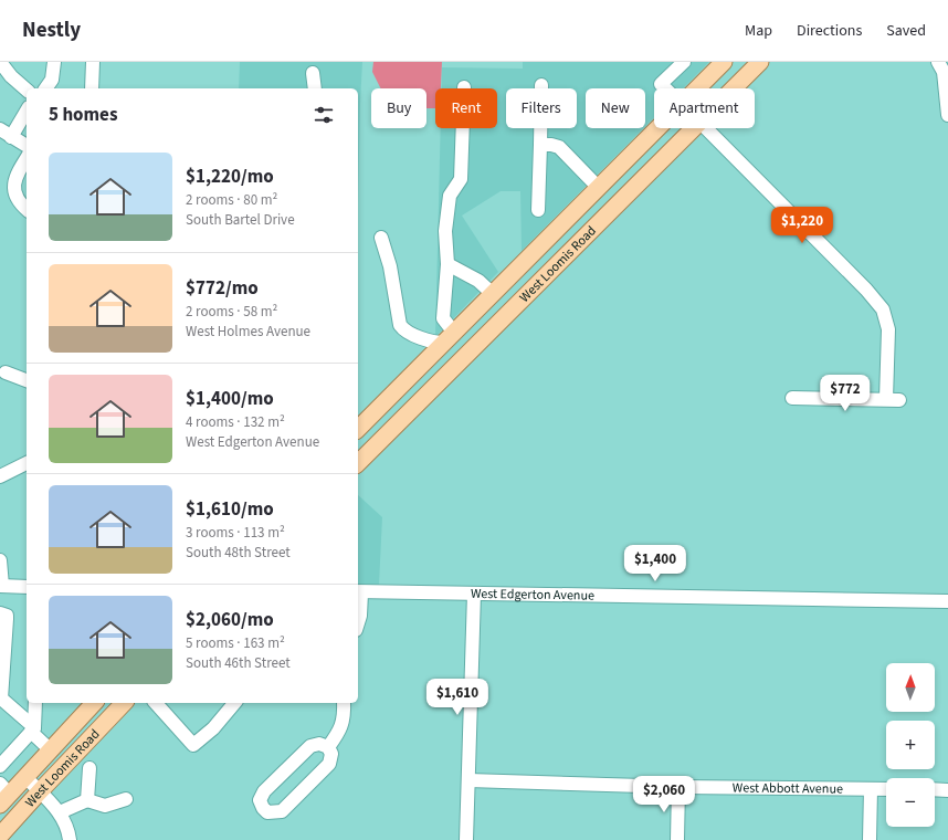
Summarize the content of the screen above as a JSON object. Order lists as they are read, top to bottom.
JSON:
{
  "streets": {
    "main road": ["West Loomis Road"],
    "street": ["West Edgerton Avenue", "West Abbott Avenue"]
  },
  "north": "top",
  "page": {
    "header": "Nestly",
    "nav": ["Map", "Directions", "Saved"],
    "chip": [
      "Buy",
      "Rent",
      "Filters",
      "New",
      "Apartment"
    ],
    "heading": "5 homes",
    "list": [
      {
        "name": "$1,220/mo",
        "note": "2 rooms · 80 m² · South Bartel Drive"
      },
      {
        "name": "$772/mo",
        "note": "2 rooms · 58 m² · West Holmes Avenue"
      },
      {
        "name": "$1,400/mo",
        "note": "4 rooms · 132 m² · West Edgerton Avenue"
      },
      {
        "name": "$1,610/mo",
        "note": "3 rooms · 113 m² · South 48th Street"
      },
      {
        "name": "$2,060/mo",
        "note": "5 rooms · 163 m² · South 46th Street"
      }
    ],
    "price": [
      "$1,220",
      "$772",
      "$1,400",
      "$1,610",
      "$2,060"
    ],
    "map_buttons": ["+", "−"]
  }
}
